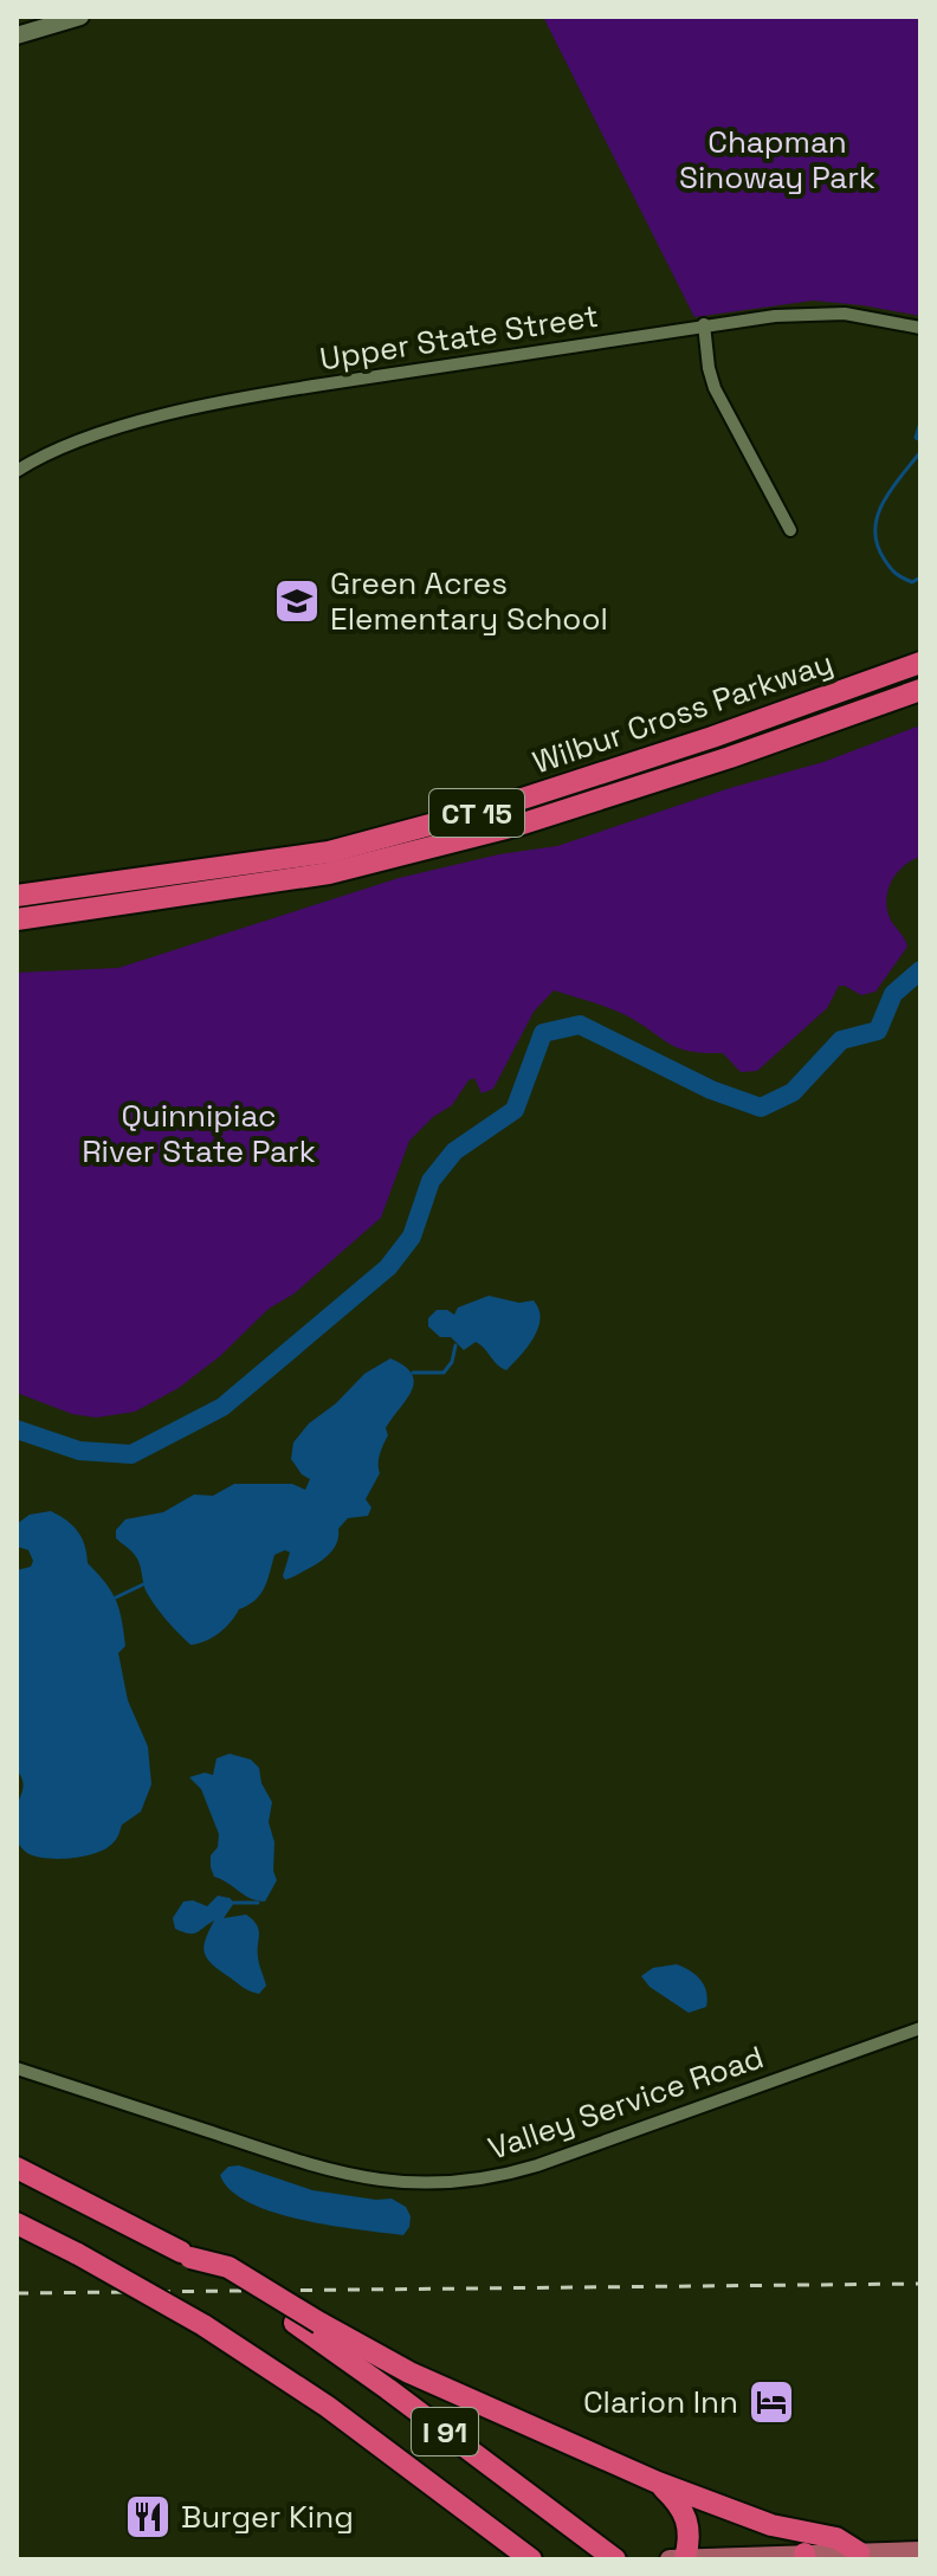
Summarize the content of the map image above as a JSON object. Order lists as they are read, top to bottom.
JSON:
{
  "streets": {
    "highway": ["Wilbur Cross Parkway", "CT 15", "I 91"],
    "street": ["Upper State Street", "Valley Service Road"]
  },
  "parks": ["Chapman Sinoway Park", "Quinnipiac River State Park"],
  "places": {
    "school or university": ["Green Acres Elementary School"],
    "hotel": ["Clarion Inn"],
    "restaurant": ["Burger King"]
  }
}
